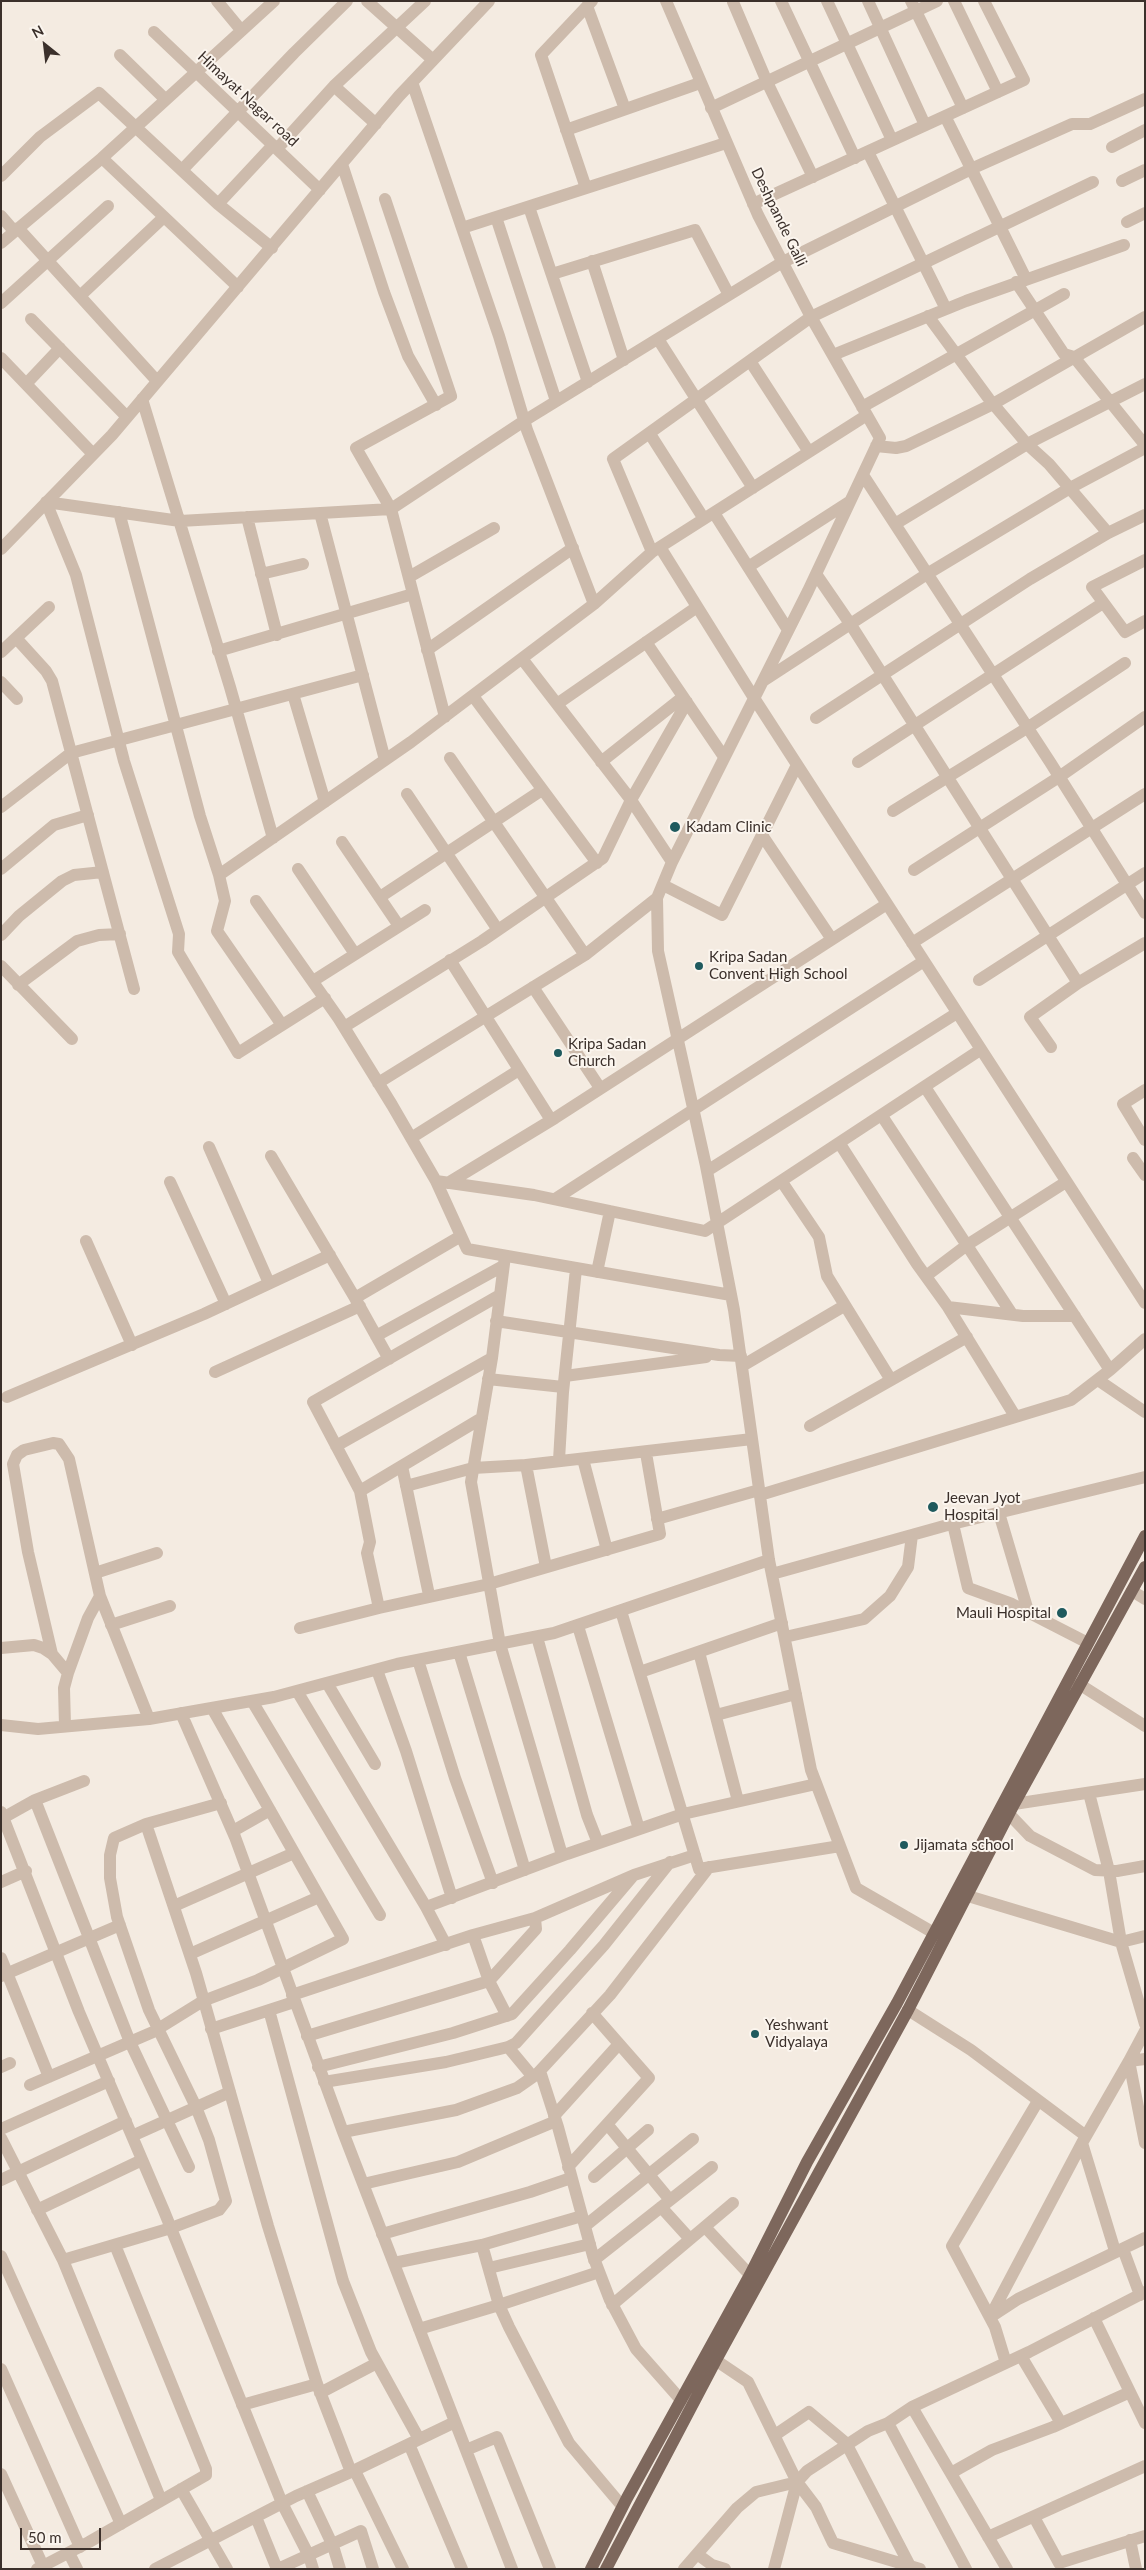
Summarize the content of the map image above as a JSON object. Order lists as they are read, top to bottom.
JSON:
{
  "streets": {
    "street": ["Himayat Nagar road", "Deshpande Galli"]
  },
  "places": [
    "Kadam Clinic",
    "Kripa Sadan Convent High School",
    "Kripa Sadan Church",
    "Jeevan Jyot Hospital",
    "Mauli Hospital",
    "Jijamata school",
    "Yeshwant Vidyalaya"
  ],
  "scale_bar": "50 m",
  "north": "top left"
}
